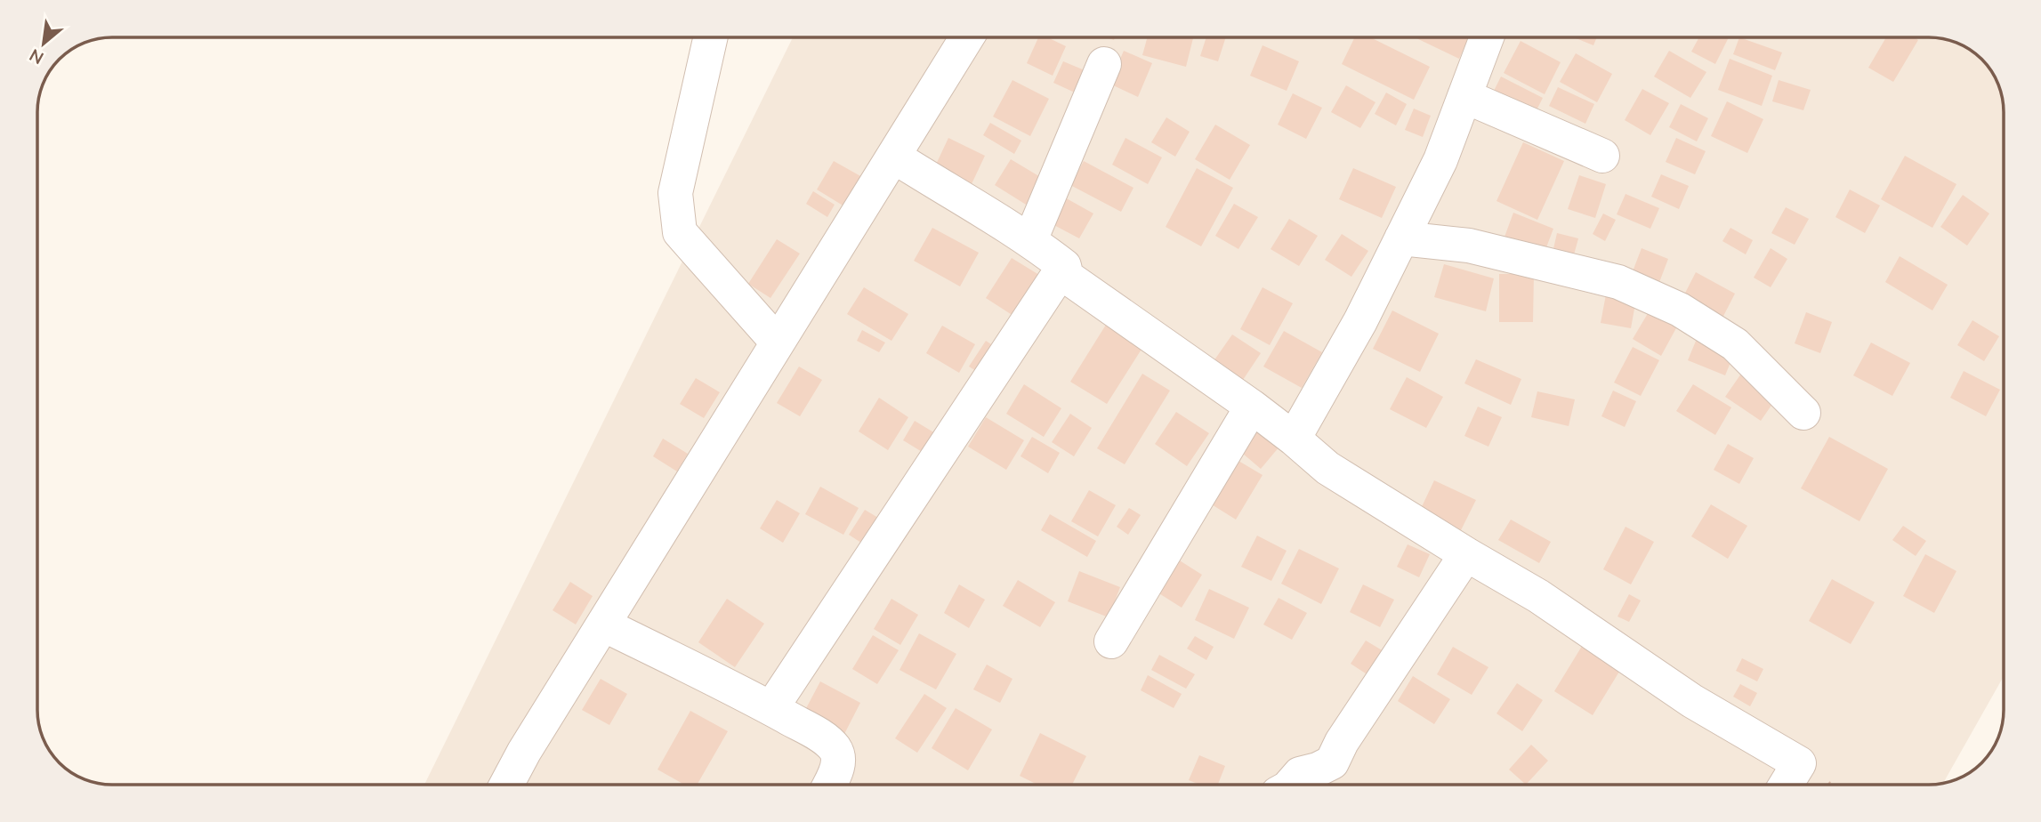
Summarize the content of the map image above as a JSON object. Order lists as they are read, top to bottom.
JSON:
{
  "north": "bottom left"
}
